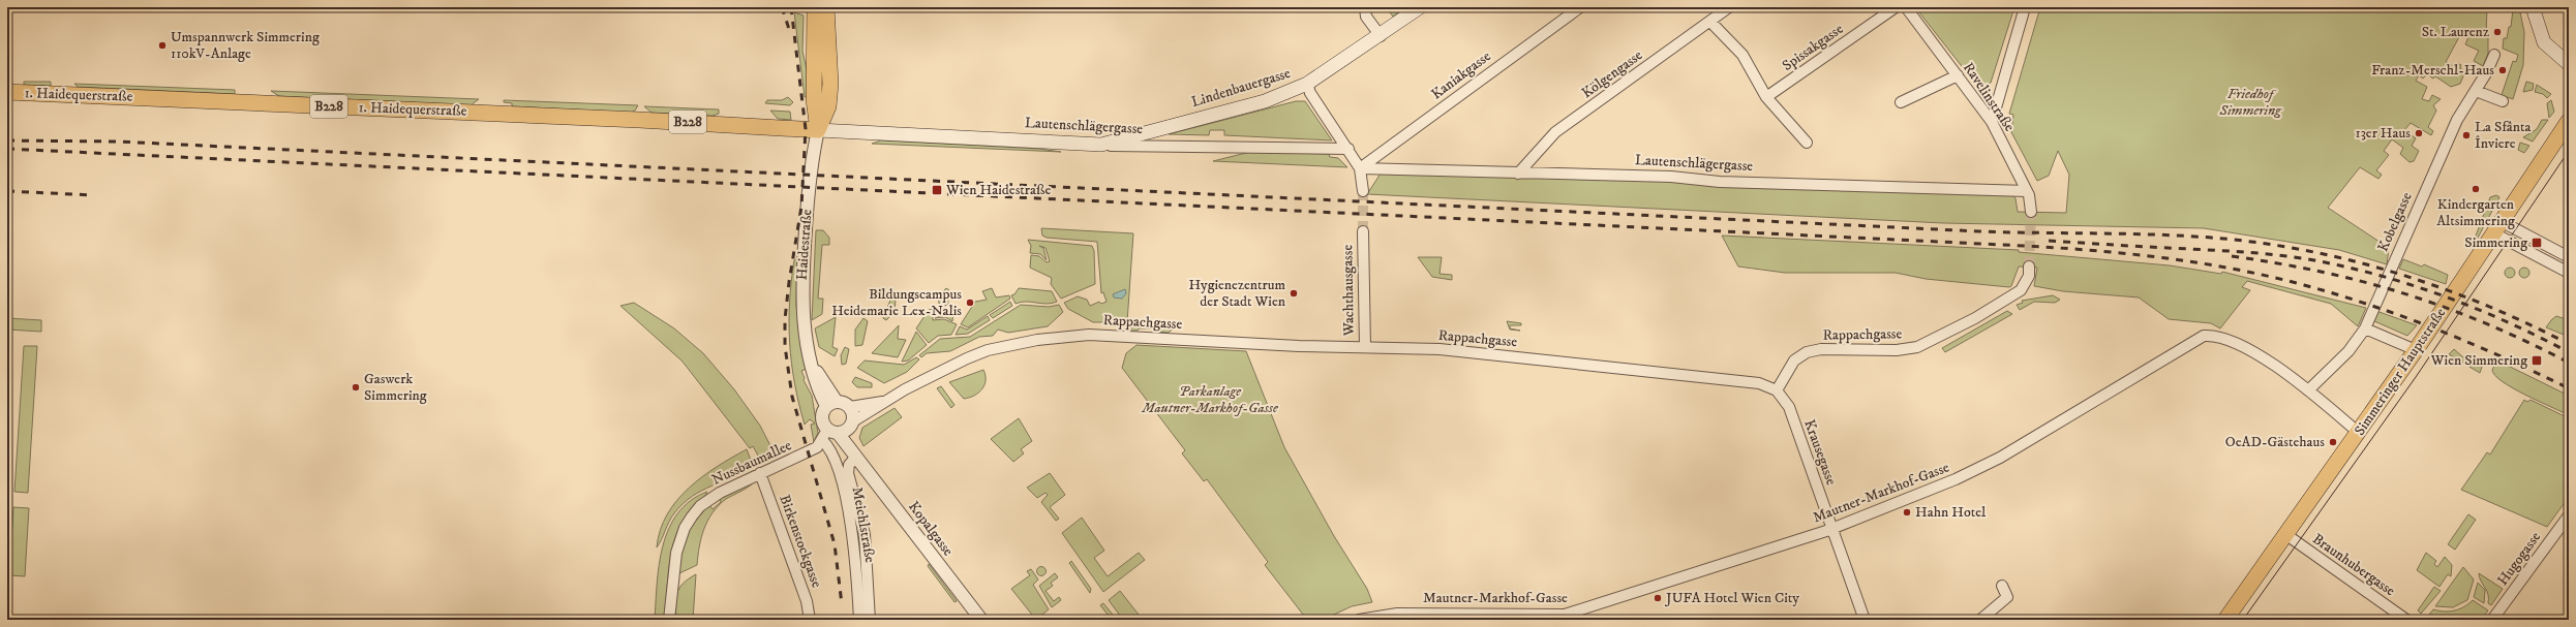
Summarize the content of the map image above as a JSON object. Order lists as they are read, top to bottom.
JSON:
{
  "streets": {
    "main road": [
      "Lindenbauergasse",
      "1. Haidequerstraße",
      "B228",
      "Lautenschlägergasse",
      "Haidestraße",
      "Simmeringer Hauptstraße"
    ],
    "street": [
      "Spissakgasse",
      "Kölgengasse",
      "Kaniakgasse",
      "Ravelinstraße",
      "Kobelgasse",
      "Wachthausgasse",
      "Rappachgasse",
      "Krausegasse",
      "Nussbaumallee",
      "Mautner-Markhof-Gasse",
      "Meichlstraße",
      "Kopalgasse",
      "Birkenstockgasse",
      "Hugogasse",
      "Braunhubergasse"
    ]
  },
  "crossings": [
    ["Kölgengasse", "Lautenschlägergasse"],
    ["Kaniakgasse", "Lautenschlägergasse"],
    ["Lindenbauergasse", "Lautenschlägergasse"],
    ["1. Haidequerstraße", "Lautenschlägergasse"],
    ["1. Haidequerstraße", "Haidestraße"],
    ["Ravelinstraße", "Lautenschlägergasse"],
    ["Lautenschlägergasse", "Haidestraße"],
    ["Kobelgasse", "Mautner-Markhof-Gasse"],
    ["Wachthausgasse", "Rappachgasse"],
    ["Rappachgasse", "Krausegasse"],
    ["Rappachgasse", "Nussbaumallee"],
    ["Rappachgasse", "Meichlstraße"],
    ["Rappachgasse", "Kopalgasse"],
    ["Simmeringer Hauptstraße", "Mautner-Markhof-Gasse"],
    ["Simmeringer Hauptstraße", "Braunhubergasse"],
    ["Krausegasse", "Mautner-Markhof-Gasse"],
    ["Nussbaumallee", "Meichlstraße"],
    ["Nussbaumallee", "Kopalgasse"],
    ["Nussbaumallee", "Birkenstockgasse"],
    ["Meichlstraße", "Kopalgasse"]
  ],
  "parks": ["Friedhof Simmering", "Parkanlage Mautner-Markhof-Gasse"],
  "places": {
    "other": [
      "St. Laurenz",
      "Umspannwerk Simmering 110kV-Anlage",
      "Franz-Merschl-Haus",
      "13er Haus",
      "La Sfânta Înviere",
      "Kindergarten Altsimmering",
      "Hygienezentrum der Stadt Wien",
      "Bildungscampus Heidemarie Lex-Nalis",
      "Gaswerk Simmering",
      "OeAD-Gästehaus",
      "Hahn Hotel",
      "JUFA Hotel Wien City"
    ],
    "transit": ["Wien Haidestraße", "Simmering", "Wien Simmering"]
  }
}
